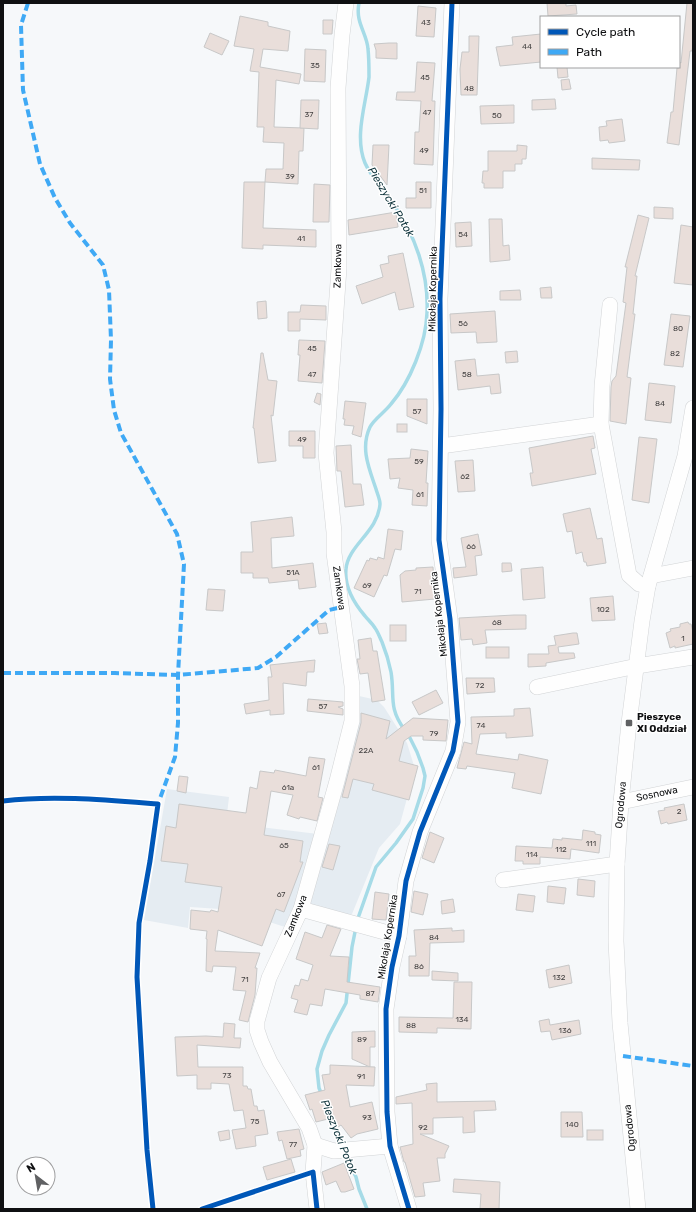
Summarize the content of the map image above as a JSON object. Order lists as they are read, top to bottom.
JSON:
{
  "streets": {
    "street": [
      "Zamkowa",
      "Mikołaja Kopernika",
      "Sosnowa",
      "Ogrodowa"
    ]
  },
  "crossings": [
    ["Sosnowa", "Ogrodowa"]
  ],
  "water": ["Pieszycki Potok"],
  "places": {
    "transit": ["Pieszyce XI Oddział"]
  },
  "house_numbers": [
    "43",
    "44",
    "35",
    "45",
    "48",
    "47",
    "37",
    "50",
    "49",
    "39",
    "51",
    "54",
    "41",
    "56",
    "80",
    "45",
    "82",
    "47",
    "58",
    "84",
    "57",
    "49",
    "59",
    "62",
    "61",
    "66",
    "51A",
    "69",
    "71",
    "102",
    "68",
    "1",
    "72",
    "57",
    "74",
    "79",
    "22A",
    "61",
    "61a",
    "2",
    "111",
    "65",
    "112",
    "114",
    "67",
    "84",
    "86",
    "132",
    "71",
    "87",
    "134",
    "88",
    "136",
    "89",
    "73",
    "91",
    "93",
    "75",
    "140",
    "92",
    "77"
  ],
  "legend": ["Cycle path", "Path"],
  "north": "top left"
}
